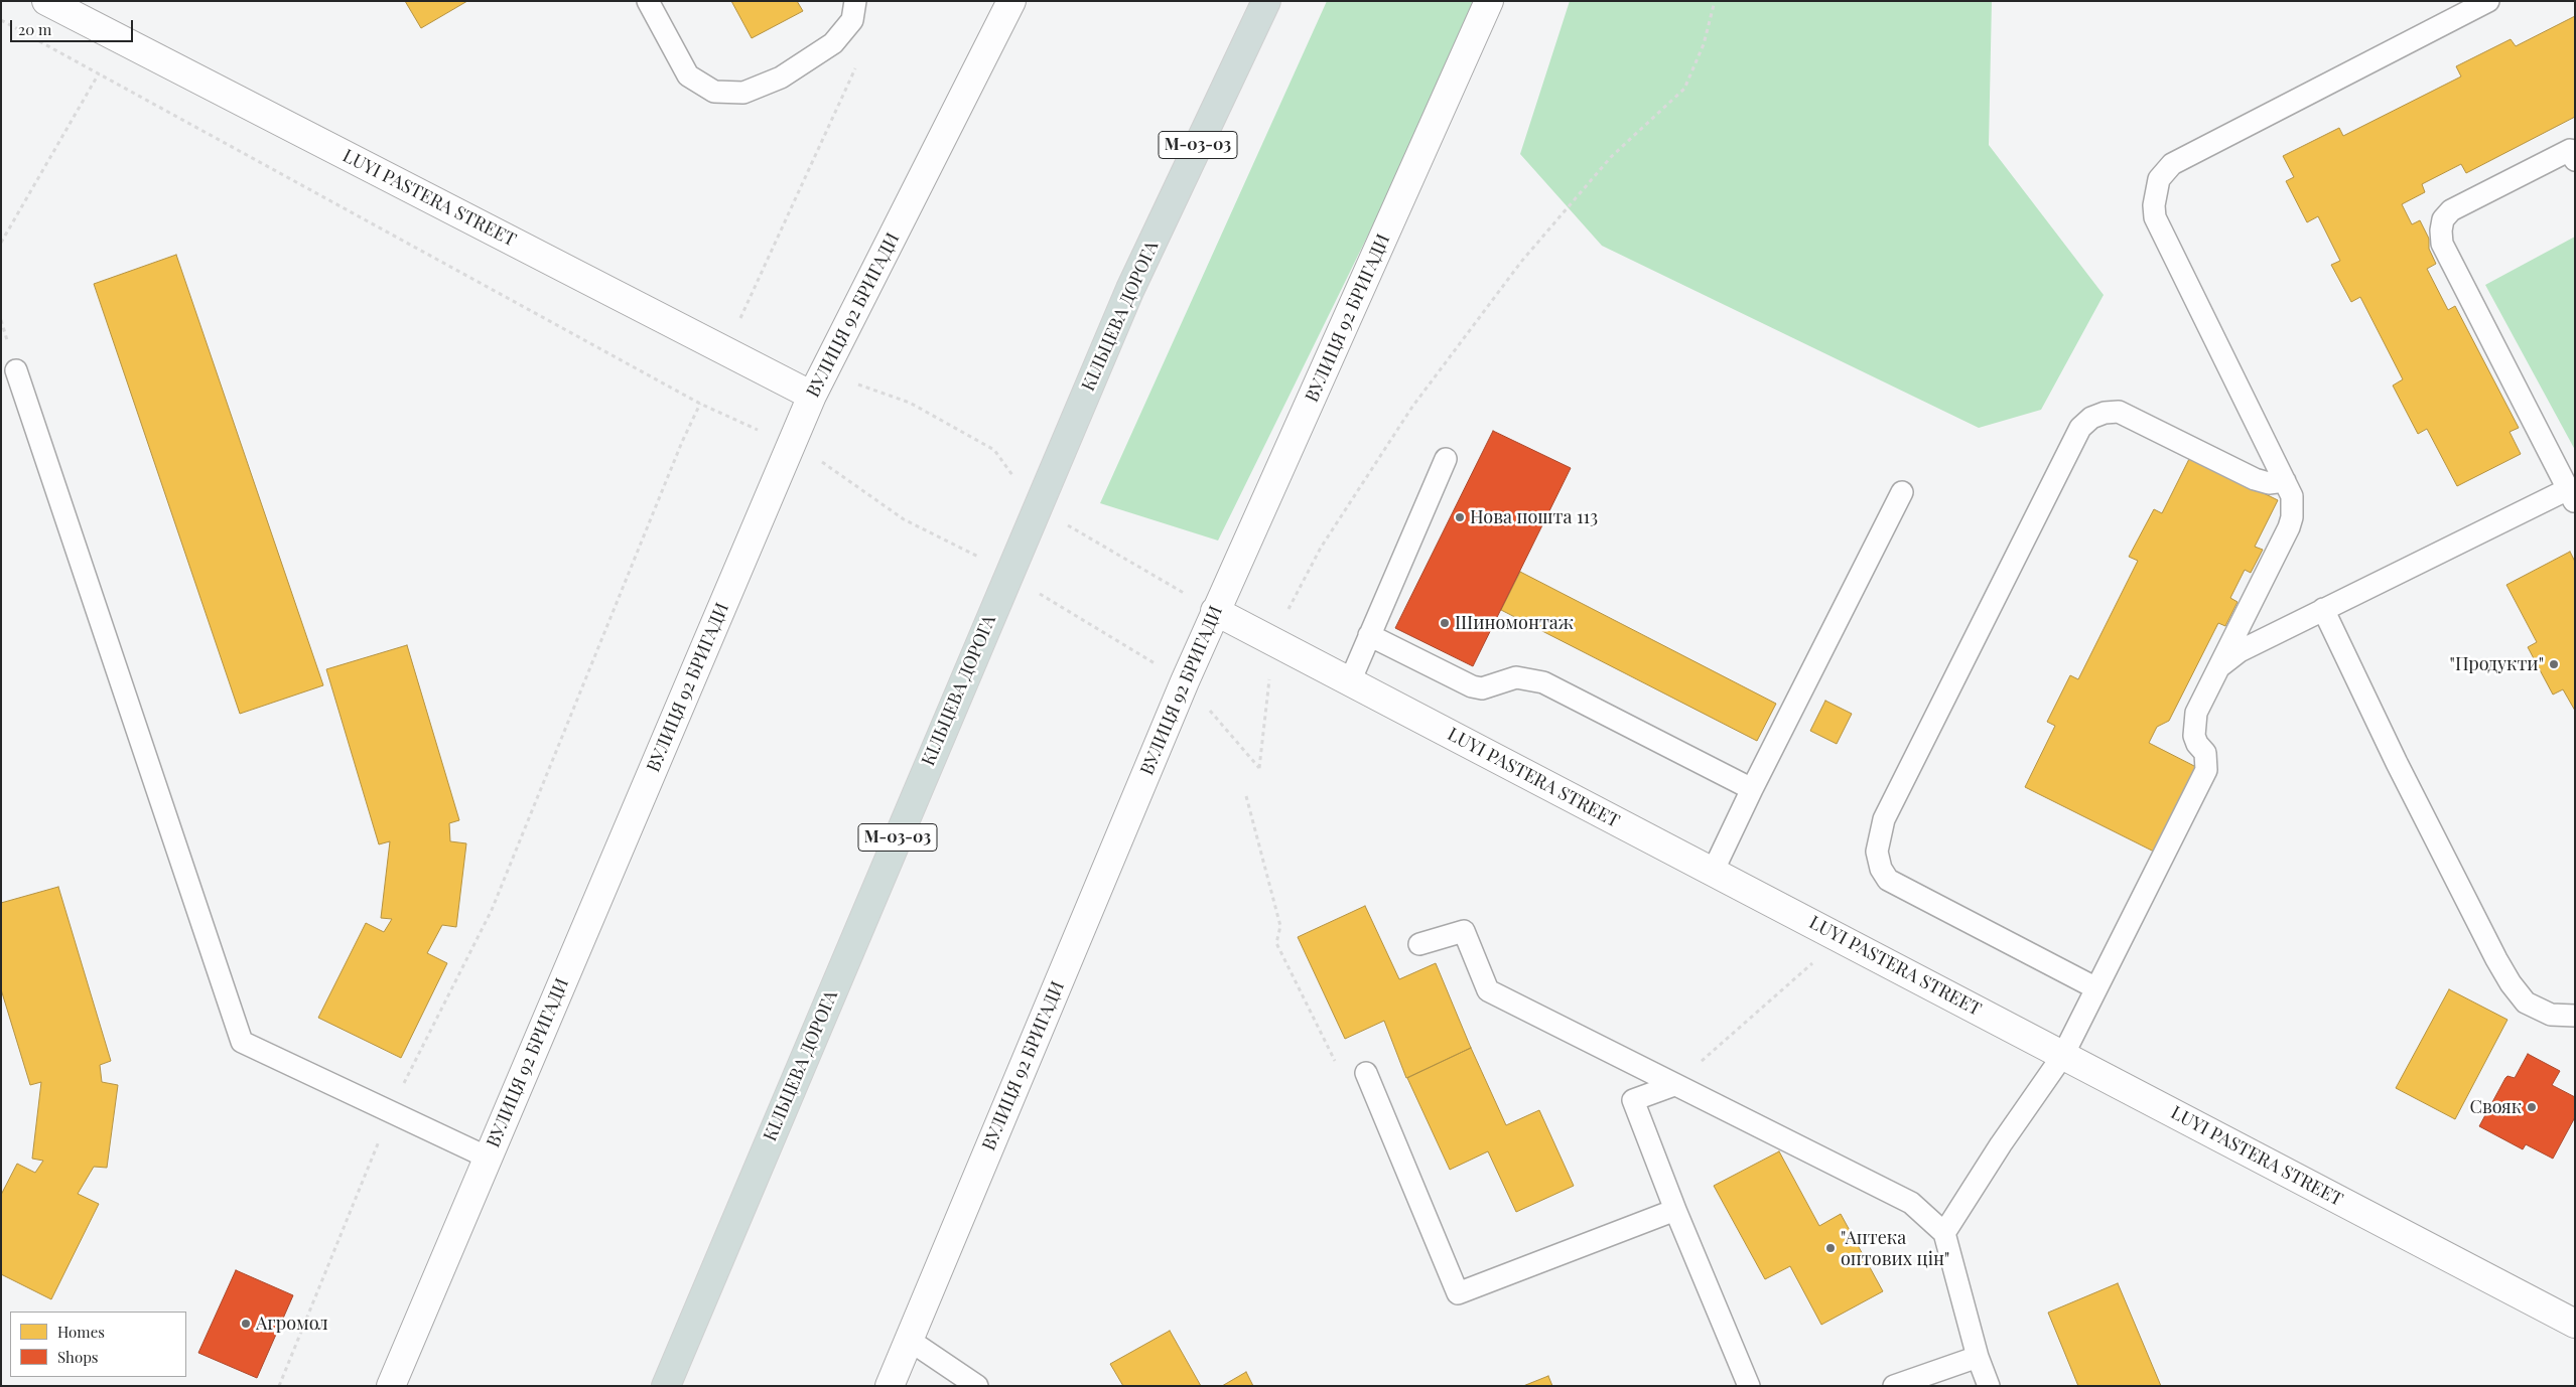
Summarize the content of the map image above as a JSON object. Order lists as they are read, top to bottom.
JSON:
{
  "streets": {
    "highway": ["М-03-03", "КІЛЬЦЕВА ДОРОГА"],
    "street": ["LUYI PASTERA STREET", "ВУЛИЦЯ 92 БРИГАДИ"]
  },
  "crossings": [
    ["LUYI PASTERA STREET", "ВУЛИЦЯ 92 БРИГАДИ"]
  ],
  "places": [
    "Нова пошта 113",
    "Шиномонтаж",
    "\"Продукти\"",
    "Свояк",
    "\"Аптека оптових цін\"",
    "Агромол"
  ],
  "legend": ["Homes", "Shops"],
  "scale_bar": "20 m"
}
